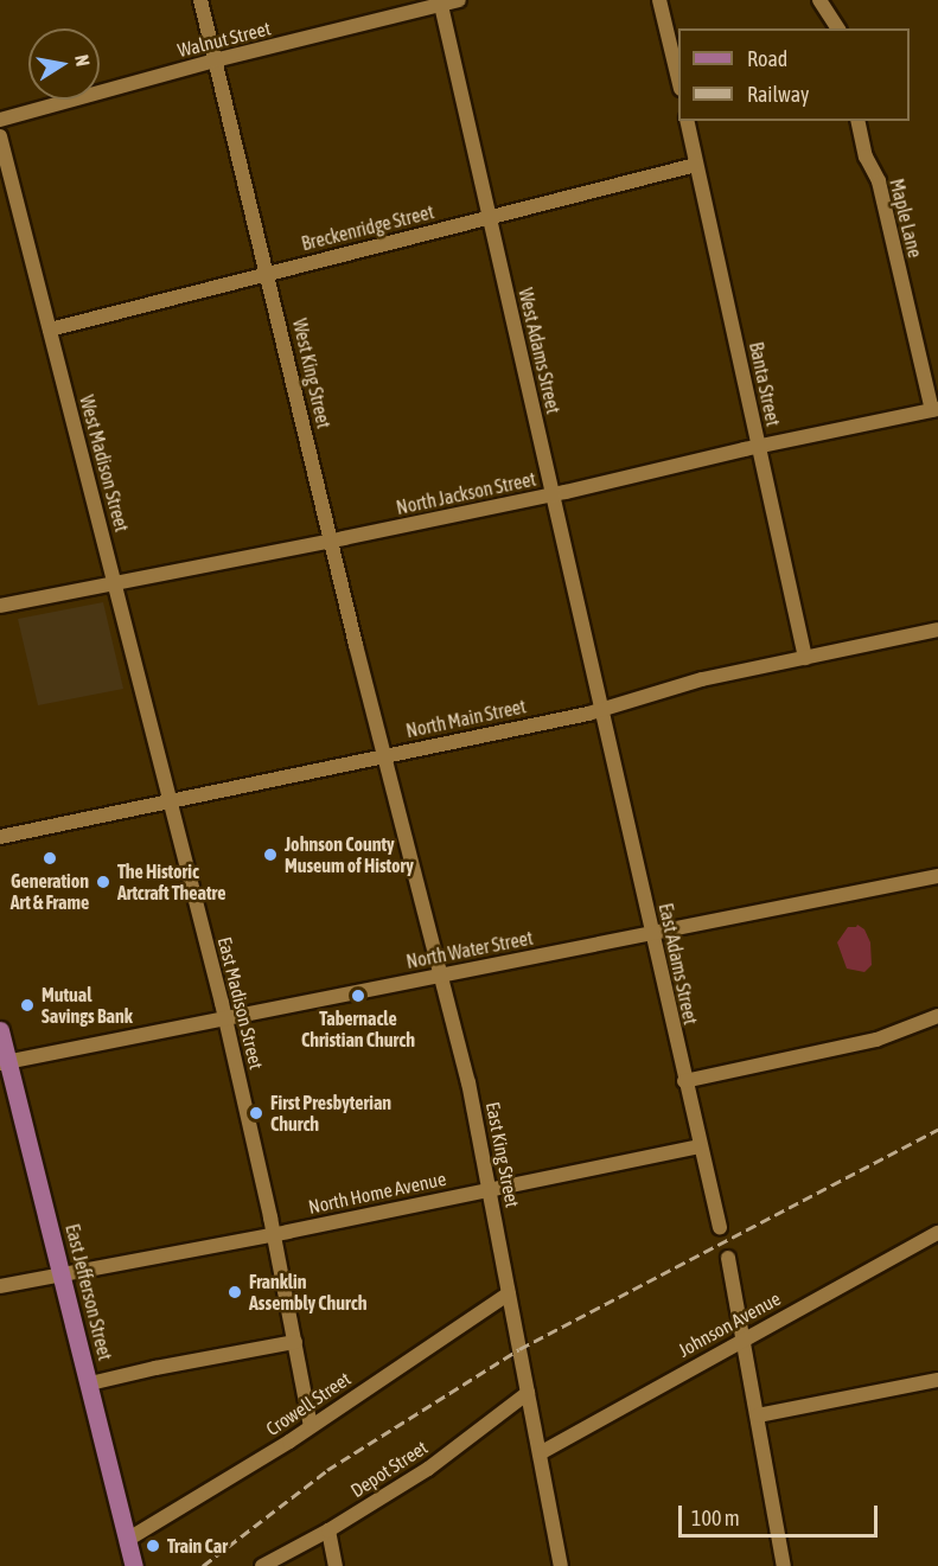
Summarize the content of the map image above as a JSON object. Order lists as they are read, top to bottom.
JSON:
{
  "streets": {
    "main road": ["East Jefferson Street"],
    "street": [
      "Walnut Street",
      "Maple Lane",
      "Breckenridge Street",
      "West Adams Street",
      "West King Street",
      "Banta Street",
      "West Madison Street",
      "North Jackson Street",
      "North Main Street",
      "North Water Street",
      "East Adams Street",
      "East Madison Street",
      "East King Street",
      "North Home Avenue",
      "Johnson Avenue",
      "Crowell Street",
      "Depot Street"
    ]
  },
  "crossings": [
    ["Walnut Street", "West Adams Street"],
    ["Walnut Street", "West King Street"],
    ["Maple Lane", "North Jackson Street"],
    ["Breckenridge Street", "West Adams Street"],
    ["Breckenridge Street", "West King Street"],
    ["Breckenridge Street", "Banta Street"],
    ["Breckenridge Street", "West Madison Street"],
    ["West Adams Street", "North Jackson Street"],
    ["West Adams Street", "North Main Street"],
    ["West Adams Street", "East Adams Street"],
    ["West King Street", "North Jackson Street"],
    ["West King Street", "North Main Street"],
    ["West King Street", "East King Street"],
    ["Banta Street", "North Jackson Street"],
    ["Banta Street", "North Main Street"],
    ["West Madison Street", "North Jackson Street"],
    ["West Madison Street", "North Main Street"],
    ["West Madison Street", "East Madison Street"],
    ["North Main Street", "East Adams Street"],
    ["North Main Street", "East Madison Street"],
    ["North Main Street", "East King Street"],
    ["North Water Street", "East Adams Street"],
    ["North Water Street", "East Madison Street"],
    ["North Water Street", "East King Street"],
    ["North Water Street", "East Jefferson Street"],
    ["East Adams Street", "North Home Avenue"],
    ["East Madison Street", "North Home Avenue"],
    ["East Madison Street", "Crowell Street"],
    ["East King Street", "North Home Avenue"],
    ["East King Street", "Johnson Avenue"],
    ["East King Street", "Crowell Street"],
    ["East King Street", "Depot Street"],
    ["North Home Avenue", "East Jefferson Street"],
    ["East Jefferson Street", "Crowell Street"]
  ],
  "places": [
    "Johnson County Museum of History",
    "Generation Art & Frame",
    "The Historic Artcraft Theatre",
    "Tabernacle Christian Church",
    "Mutual Savings Bank",
    "First Presbyterian Church",
    "Franklin Assembly Church",
    "Train Car"
  ],
  "legend": ["Road", "Railway"],
  "scale_bar": "100 m",
  "north": "right"
}
